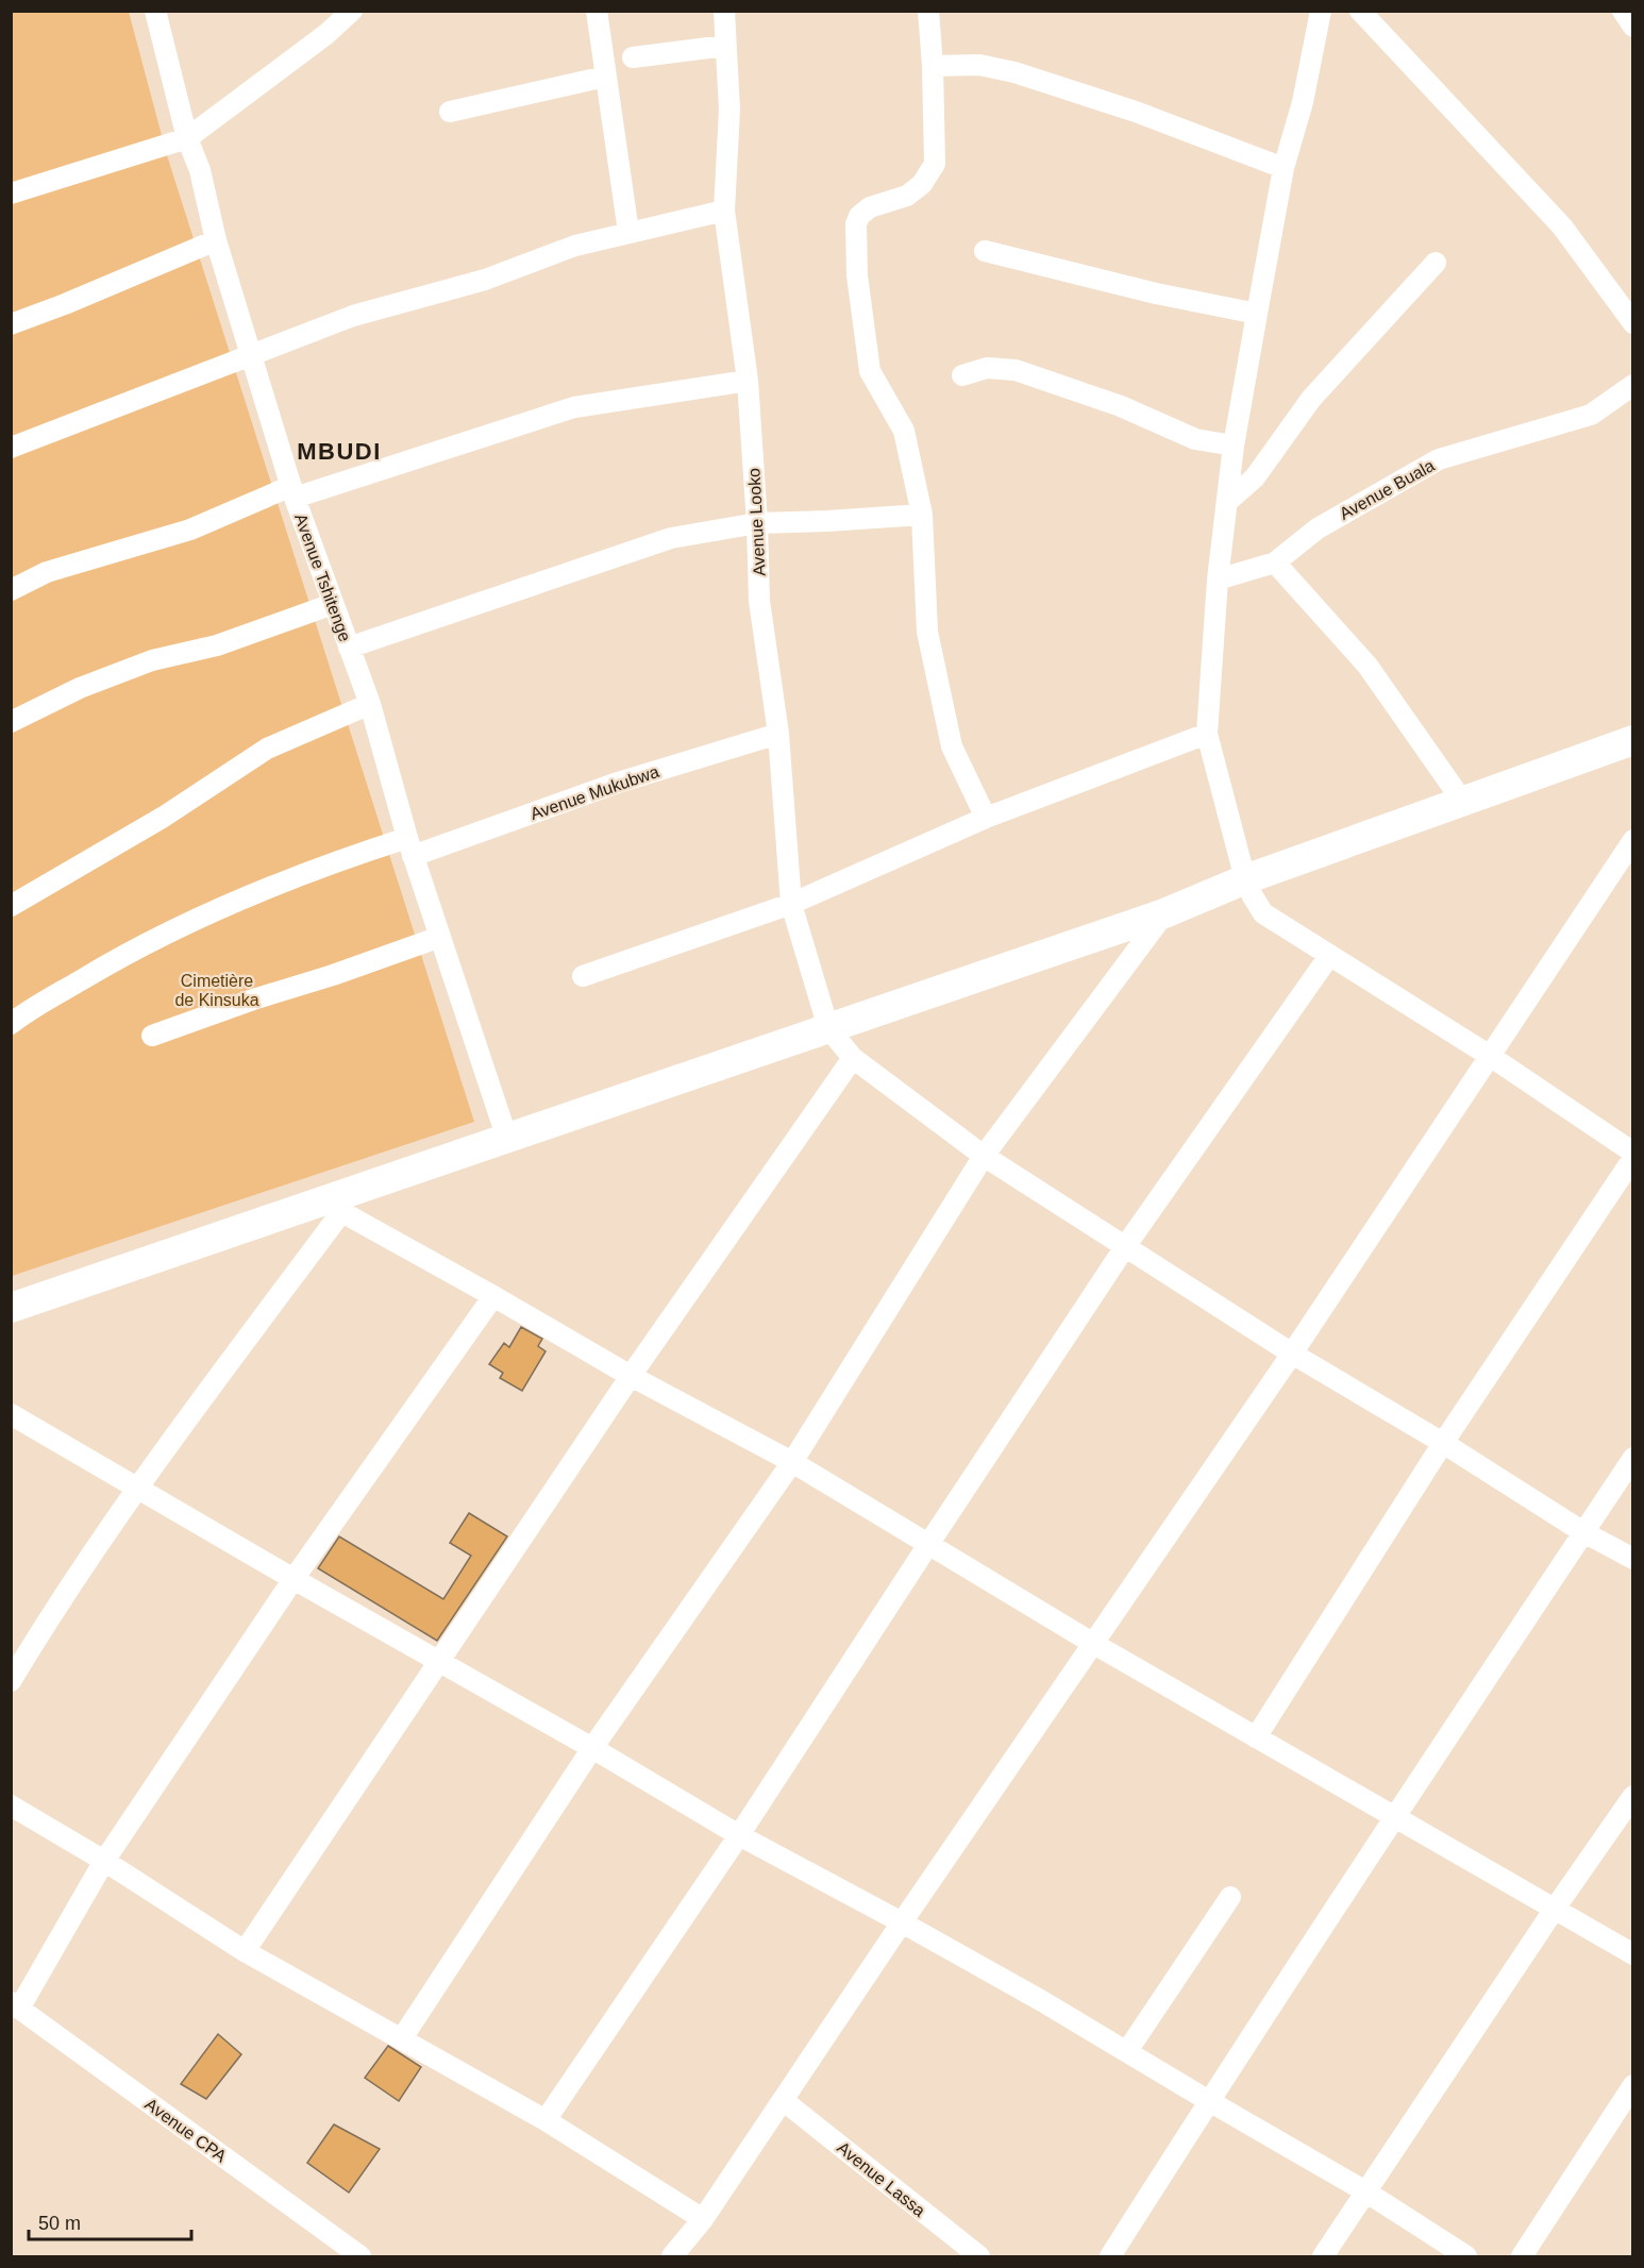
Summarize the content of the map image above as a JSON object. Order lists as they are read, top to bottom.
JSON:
{
  "streets": {
    "street": [
      "Avenue Buala",
      "Avenue Looko",
      "Avenue Tshitenge",
      "Avenue Mukubwa",
      "Avenue CPA",
      "Avenue Lassa"
    ]
  },
  "crossings": [
    ["Avenue Looko", "Avenue Mukubwa"],
    ["Avenue Tshitenge", "Avenue Mukubwa"]
  ],
  "districts": ["MBUDI"],
  "parks": ["Cimetière de Kinsuka"],
  "scale_bar": "50 m"
}
